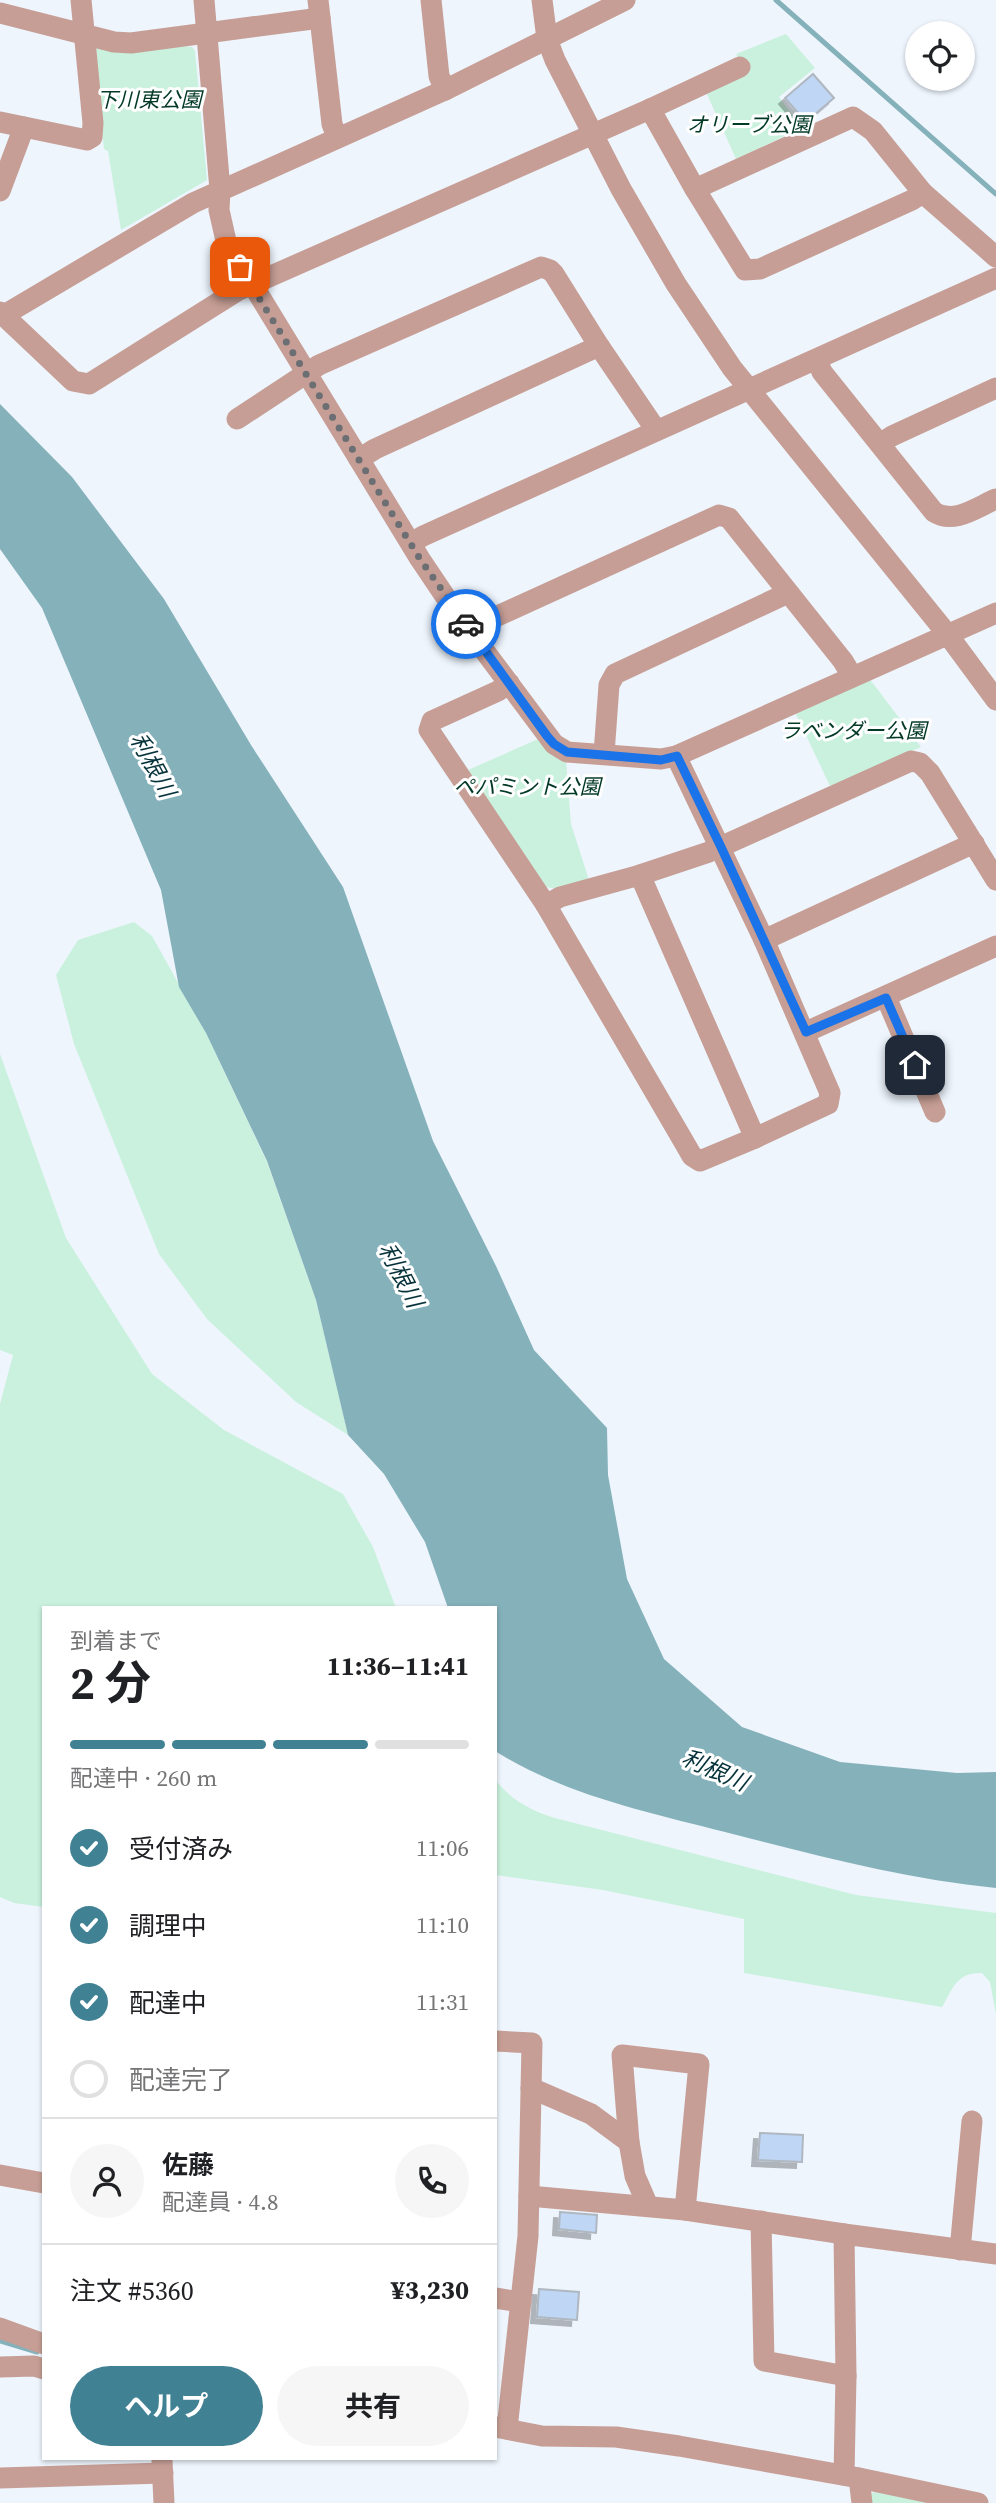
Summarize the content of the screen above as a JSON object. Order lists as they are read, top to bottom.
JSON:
{
  "water": ["利根川"],
  "parks": [
    "下川東公園",
    "オリーブ公園",
    "ラベンダー公園",
    "ペパミント公園"
  ],
  "page": {
    "heading": ["2 分", "到着まで", "11:36–11:41"],
    "panel": [
      "佐藤",
      "配達員 · 4.8",
      "注文 #5360",
      "¥3,230"
    ],
    "bar": "配達中 · 260 m",
    "list": [
      ["受付済み", "11:06"],
      ["調理中", "11:10"],
      ["配達中", "11:31"],
      "配達完了"
    ],
    "buttons": ["ヘルプ", "共有"]
  }
}
